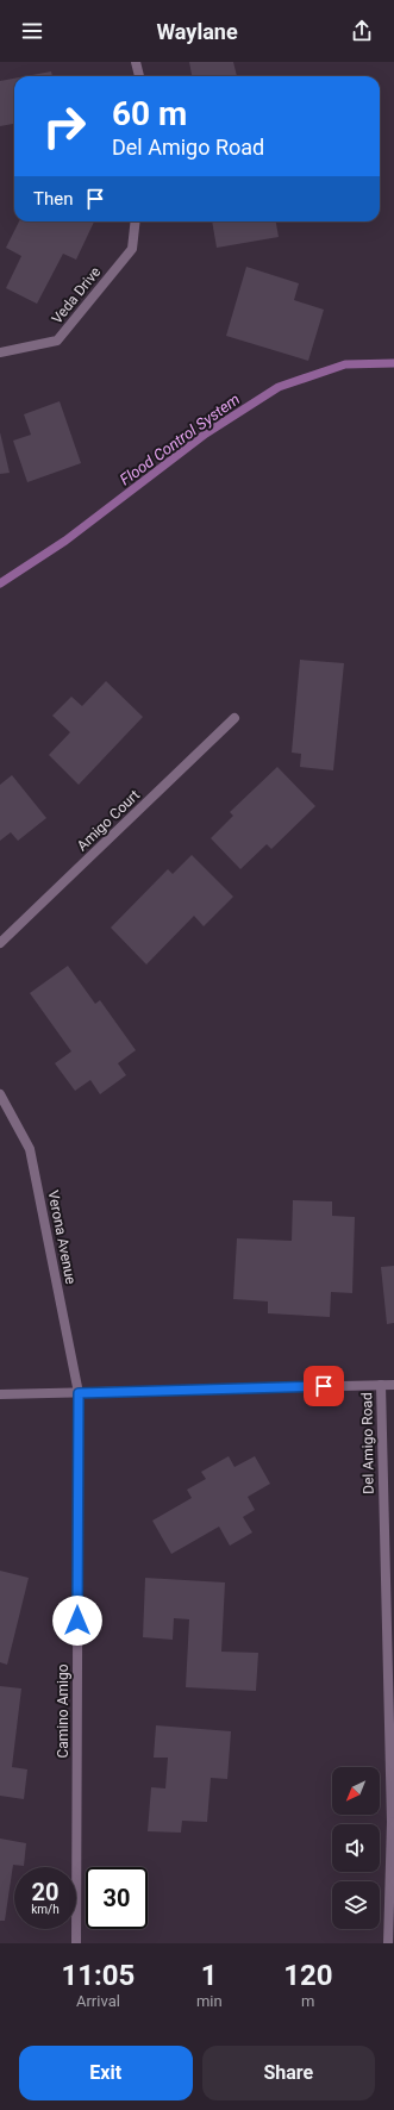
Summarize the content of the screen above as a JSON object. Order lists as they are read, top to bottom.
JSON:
{
  "streets": {
    "street": [
      "Veda Drive",
      "Amigo Court",
      "Verona Avenue",
      "Del Amigo Road",
      "Camino Amigo"
    ]
  },
  "crossings": [
    ["Verona Avenue", "Del Amigo Road"],
    ["Verona Avenue", "Camino Amigo"],
    ["Del Amigo Road", "Camino Amigo"]
  ],
  "water": ["Flood Control System"],
  "north": "bottom left",
  "page": {
    "header": "Waylane",
    "turn": ["60 m", "Del Amigo Road"],
    "then": "Then",
    "speed": "20 km/h",
    "limit": "30",
    "eta": [
      "11:05",
      "Arrival",
      "1",
      "min",
      "120",
      "m"
    ],
    "buttons": ["Exit", "Share"]
  }
}
